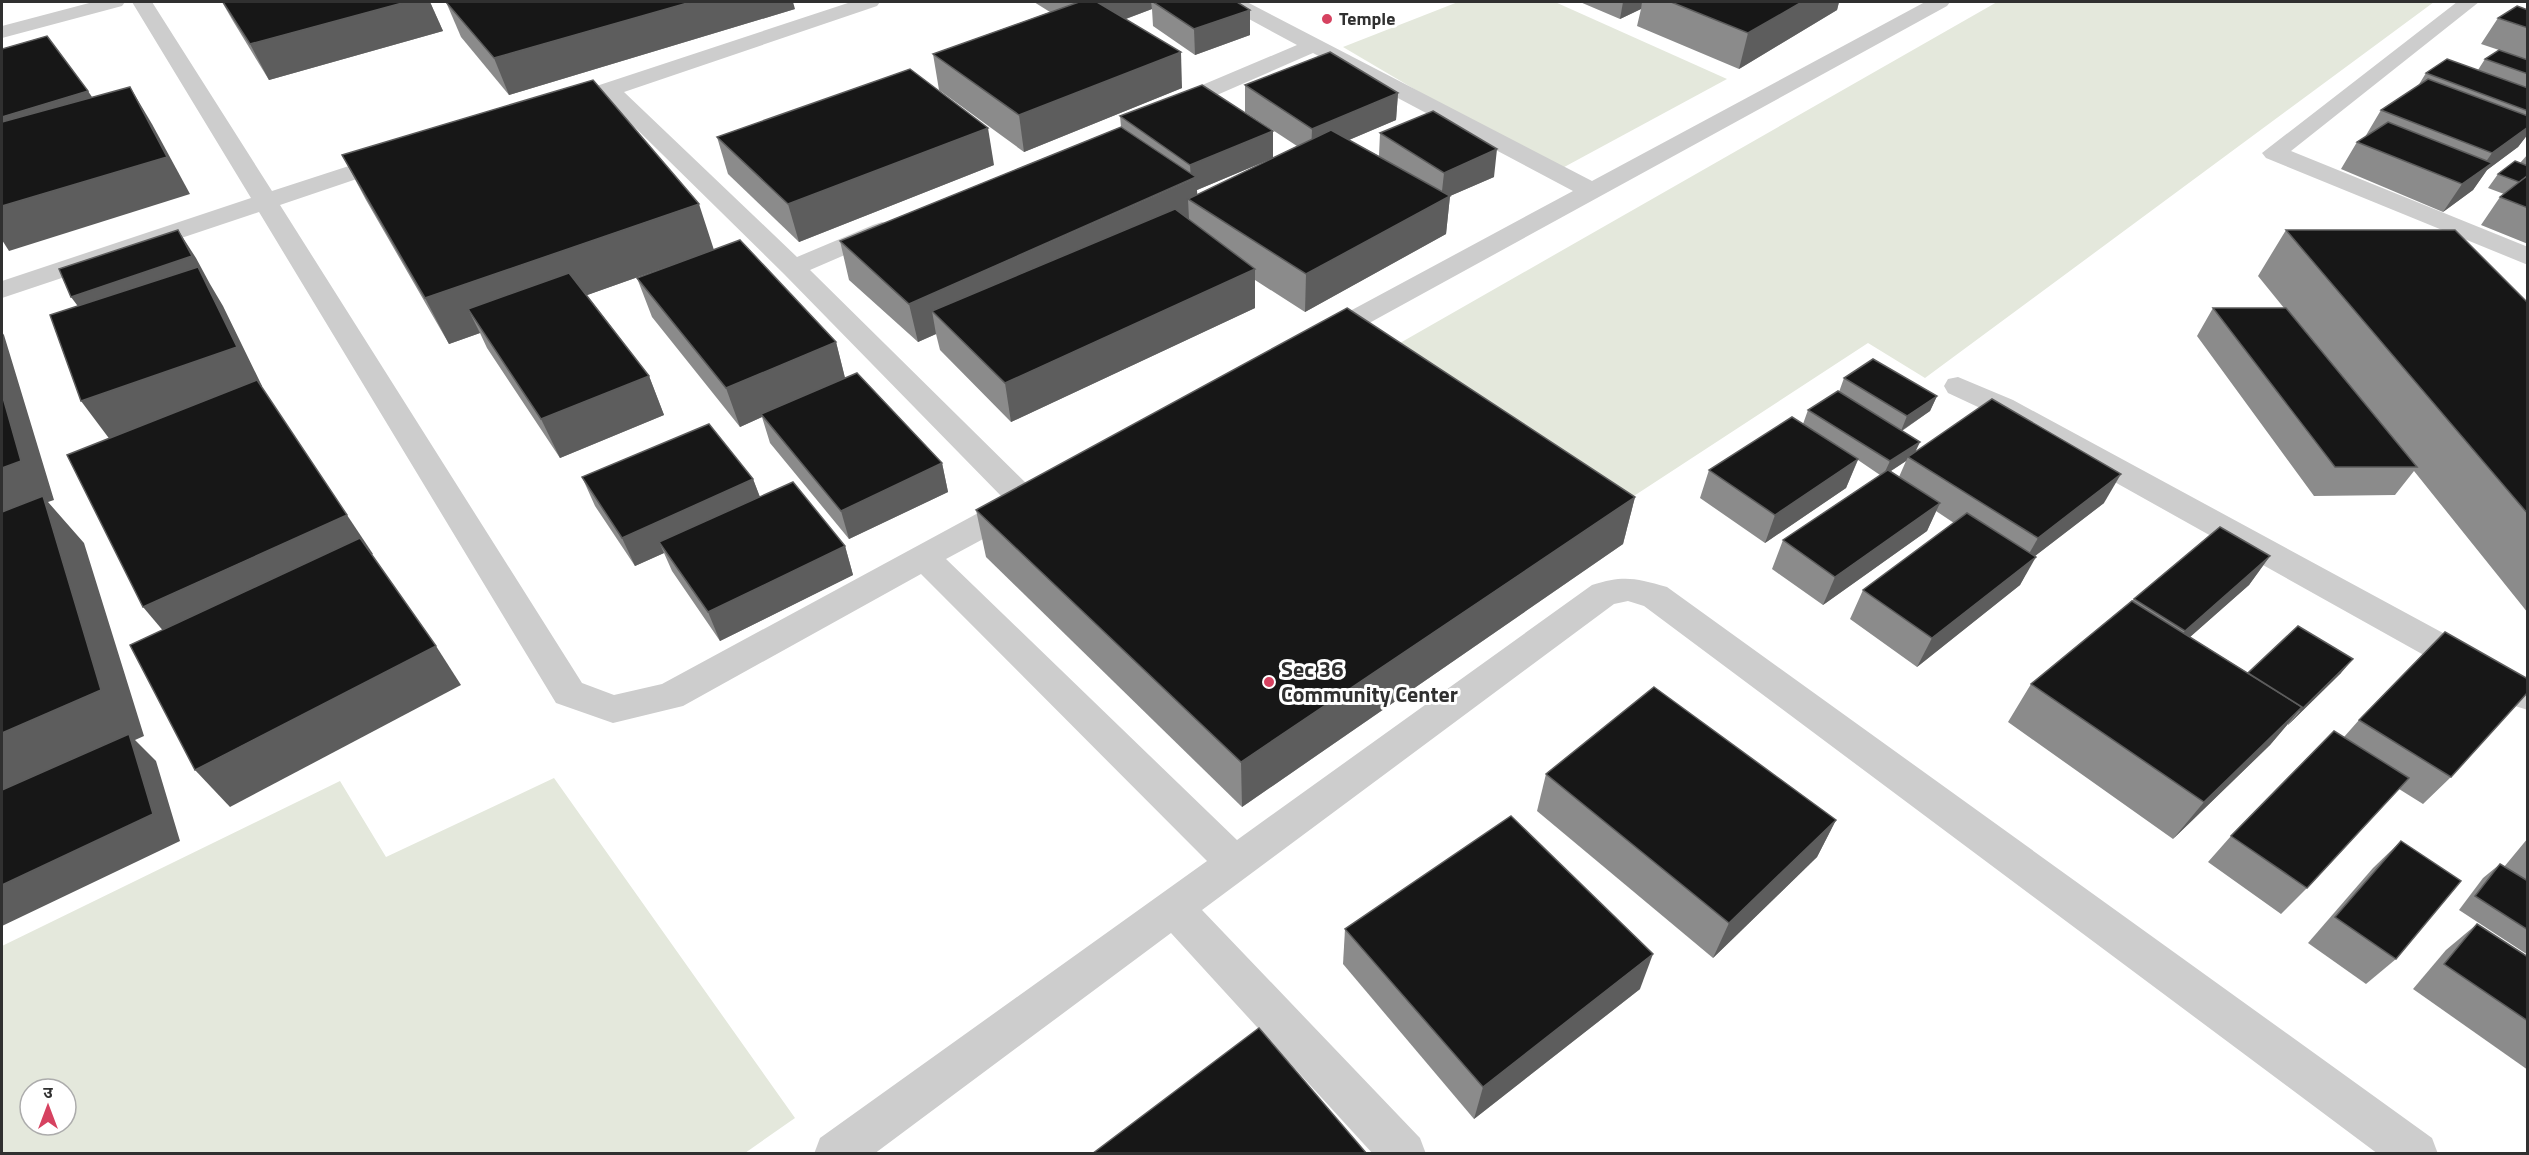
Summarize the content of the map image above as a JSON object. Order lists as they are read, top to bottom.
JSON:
{
  "places": ["Temple", "Sec 36 Community Center"],
  "north": "top"
}
